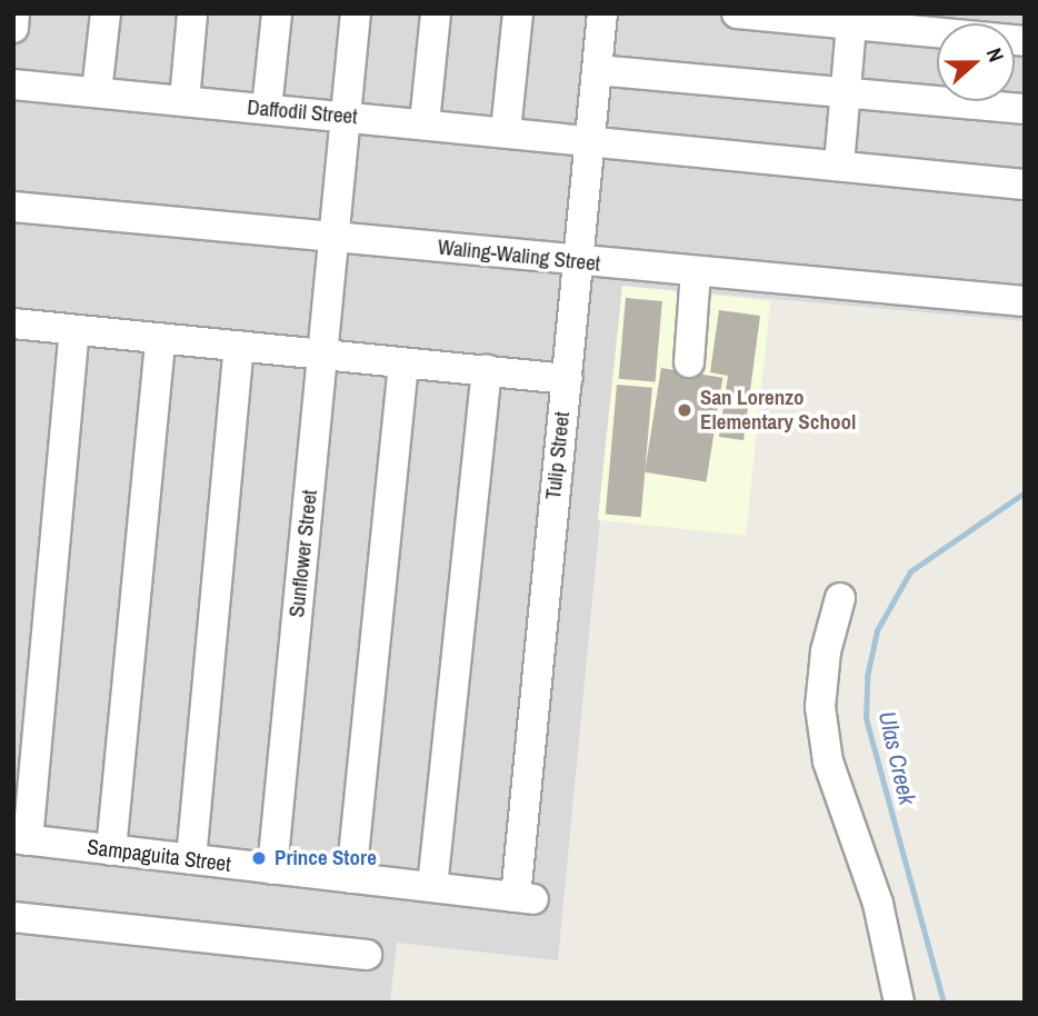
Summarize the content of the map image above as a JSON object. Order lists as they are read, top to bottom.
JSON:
{
  "streets": {
    "street": [
      "Daffodil Street",
      "Waling-Waling Street",
      "Tulip Street",
      "Sunflower Street",
      "Sampaguita Street"
    ]
  },
  "crossings": [
    ["Daffodil Street", "Tulip Street"],
    ["Daffodil Street", "Sunflower Street"],
    ["Waling-Waling Street", "Tulip Street"],
    ["Waling-Waling Street", "Sunflower Street"],
    ["Tulip Street", "Sampaguita Street"],
    ["Sunflower Street", "Sampaguita Street"]
  ],
  "water": ["Ulas Creek"],
  "places": ["San Lorenzo Elementary School", "Prince Store"],
  "north": "right"
}
